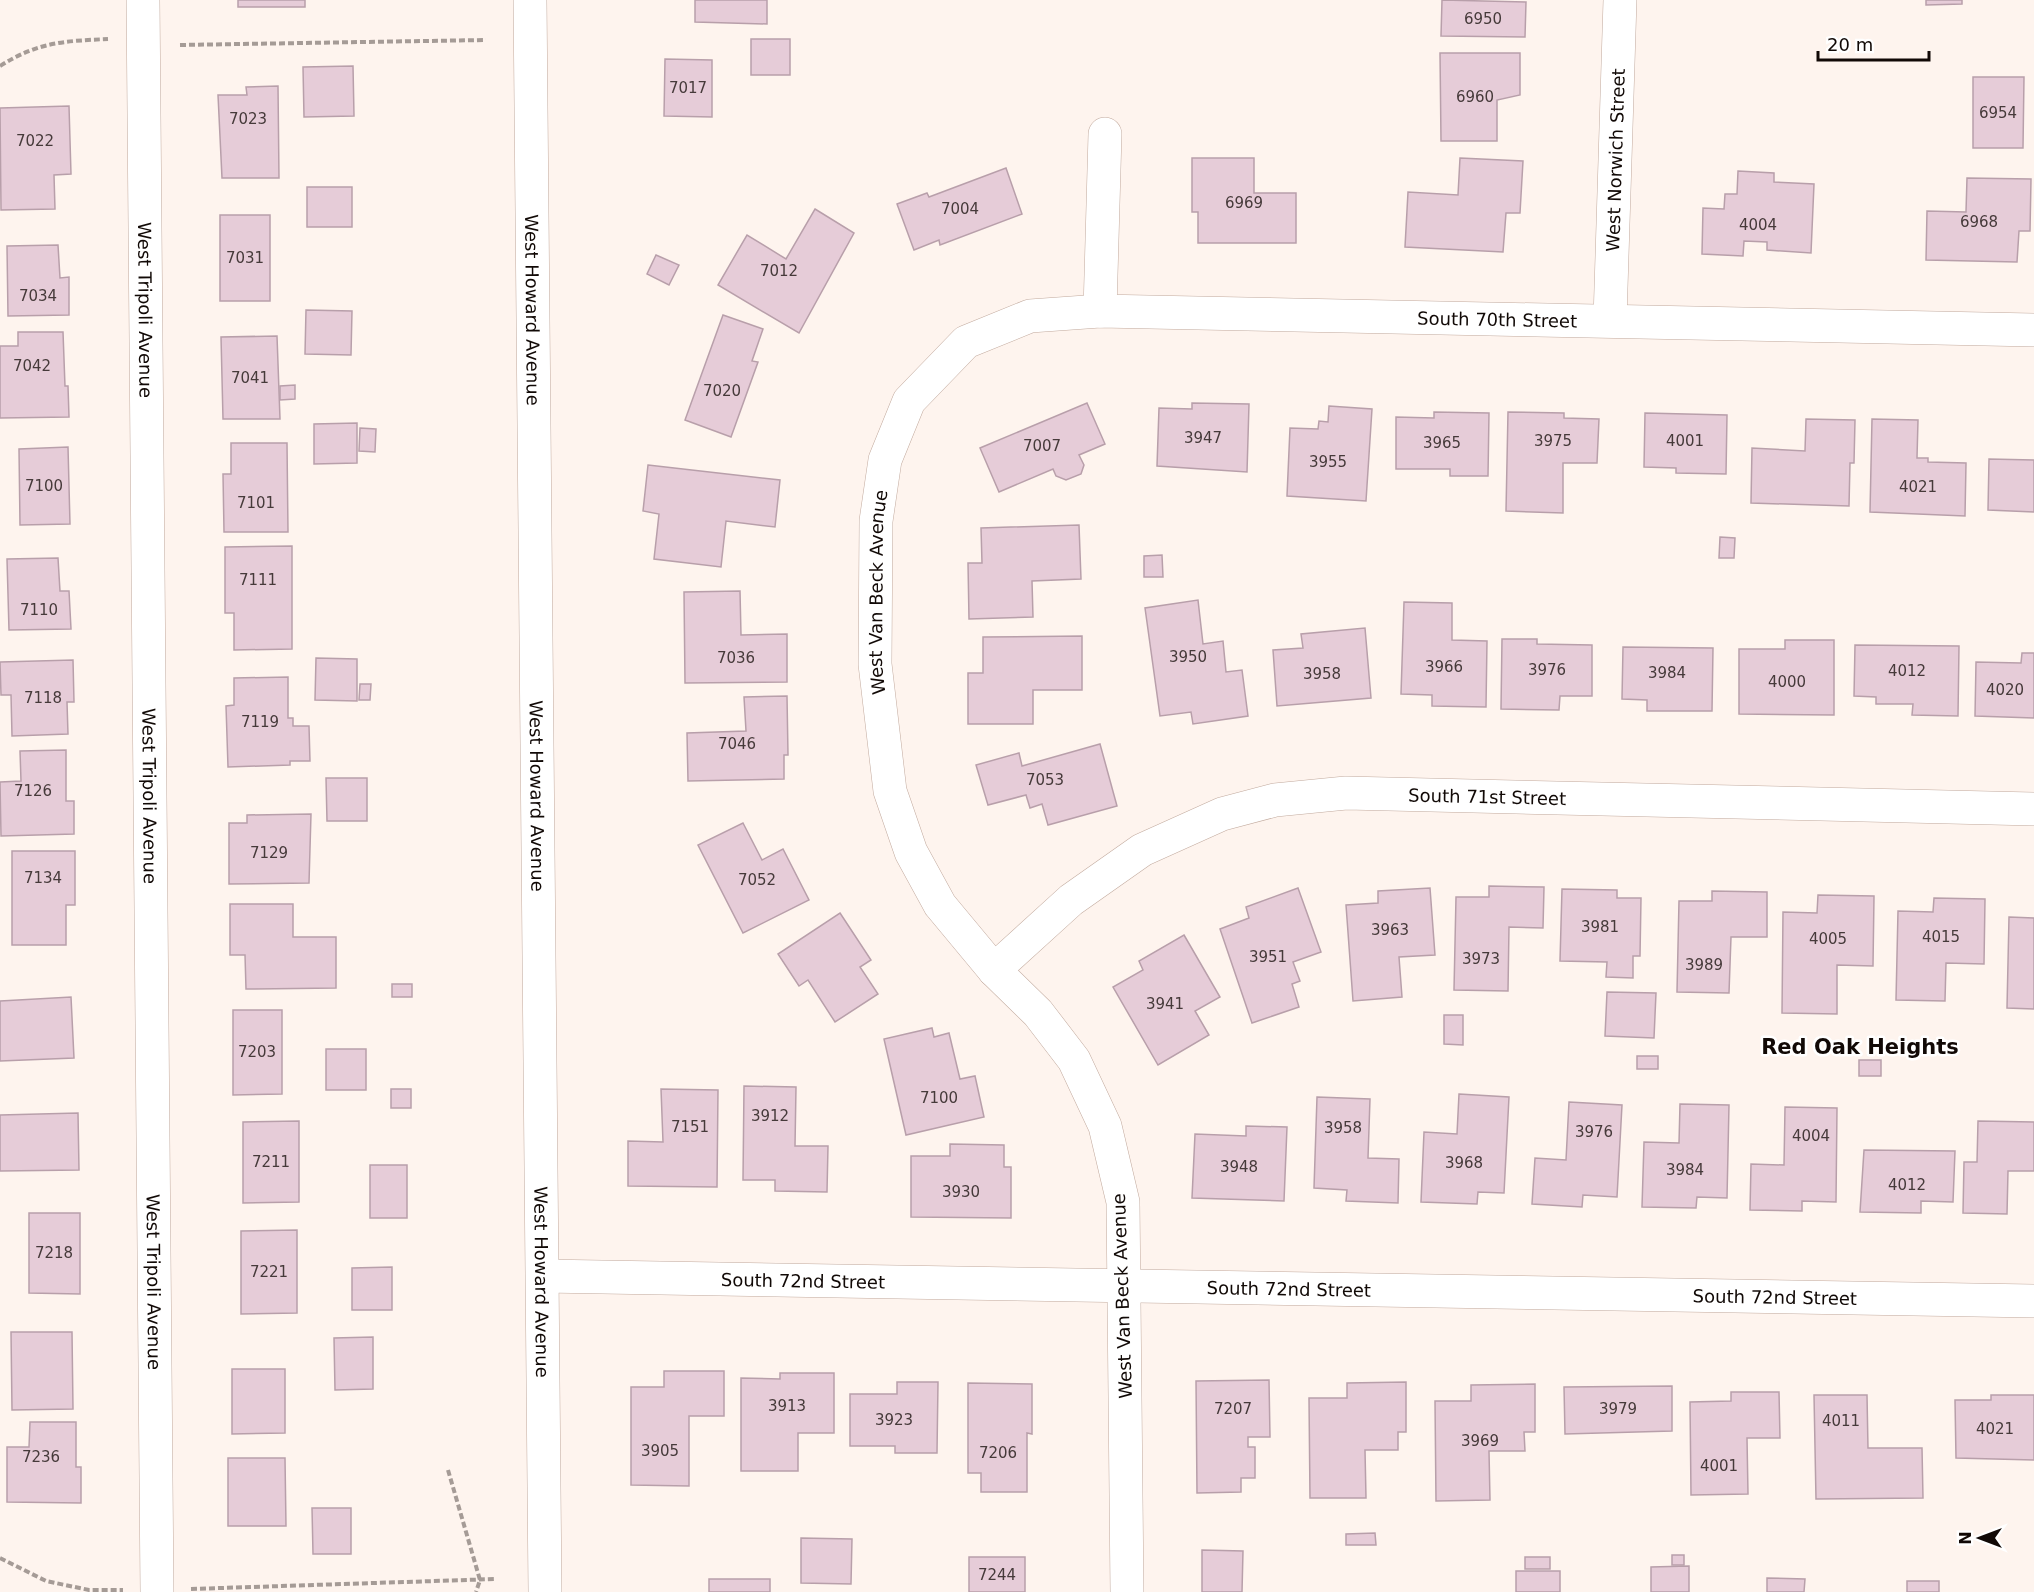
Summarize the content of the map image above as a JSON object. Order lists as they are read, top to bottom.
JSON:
{
  "streets": {
    "street": [
      "West Norwich Street",
      "West Tripoli Avenue",
      "West Howard Avenue",
      "South 70th Street",
      "West Van Beck Avenue",
      "South 71st Street",
      "South 72nd Street"
    ]
  },
  "crossings": [
    ["West Norwich Street", "South 70th Street"],
    ["West Howard Avenue", "South 72nd Street"],
    ["South 70th Street", "West Van Beck Avenue"],
    ["West Van Beck Avenue", "South 71st Street"],
    ["West Van Beck Avenue", "South 72nd Street"]
  ],
  "districts": ["Red Oak Heights"],
  "house_numbers": [
    "6950",
    "7017",
    "6960",
    "6954",
    "7023",
    "7022",
    "6969",
    "7004",
    "6968",
    "4004",
    "7031",
    "7012",
    "7034",
    "7042",
    "7041",
    "7020",
    "3947",
    "3975",
    "4001",
    "3965",
    "7007",
    "3955",
    "7100",
    "4021",
    "7101",
    "7111",
    "7110",
    "3950",
    "7036",
    "3966",
    "3976",
    "4012",
    "3984",
    "3958",
    "4000",
    "4020",
    "7118",
    "7119",
    "7046",
    "7053",
    "7126",
    "7129",
    "7134",
    "7052",
    "3981",
    "3963",
    "4015",
    "4005",
    "3951",
    "3973",
    "3989",
    "3941",
    "7203",
    "7100",
    "3912",
    "7151",
    "3958",
    "3976",
    "4004",
    "7211",
    "3968",
    "3948",
    "3984",
    "4012",
    "3930",
    "7218",
    "7221",
    "3913",
    "7207",
    "3979",
    "3923",
    "4011",
    "4021",
    "3969",
    "3905",
    "7206",
    "7236",
    "4001",
    "7244"
  ],
  "scale_bar": "20 m",
  "north": "left"
}
